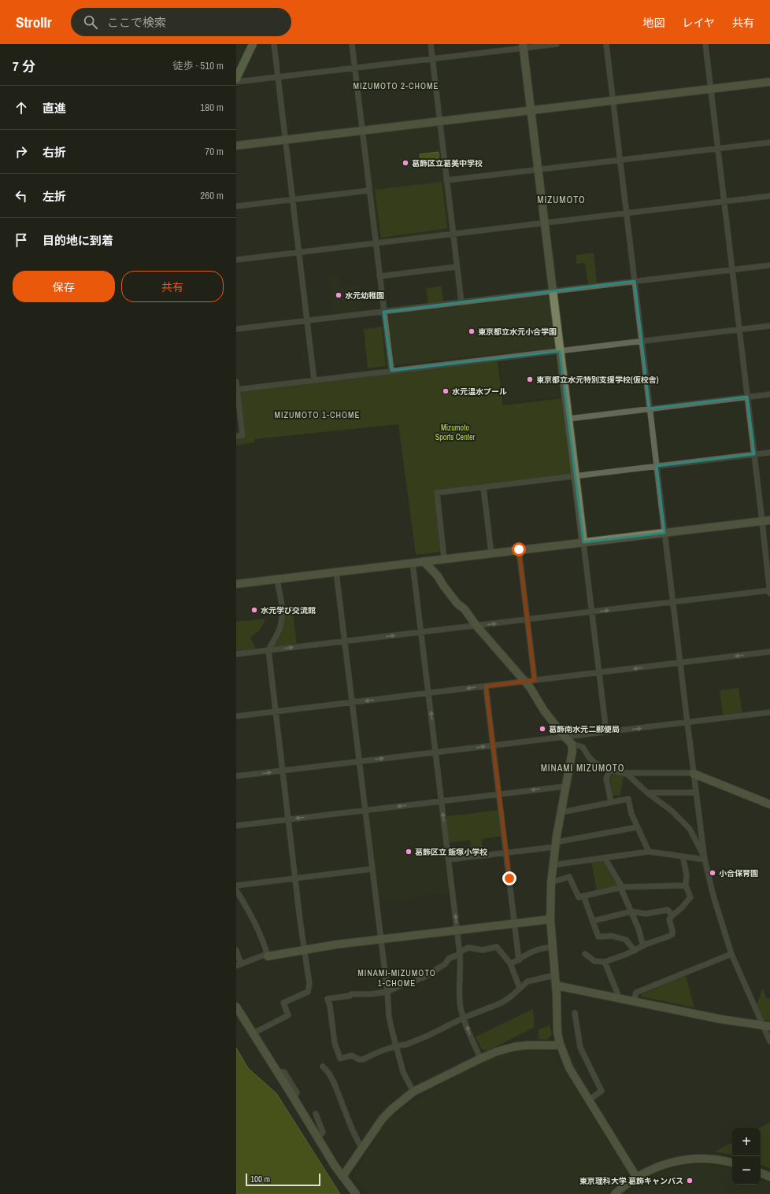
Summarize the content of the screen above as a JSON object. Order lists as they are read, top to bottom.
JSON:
{
  "districts": [
    "MIZUMOTO 2-CHOME",
    "MIZUMOTO",
    "MIZUMOTO 1-CHOME",
    "MINAMI MIZUMOTO",
    "MINAMI-MIZUMOTO 1-CHOME"
  ],
  "parks": ["Mizumoto Sports Center"],
  "places": [
    "葛飾区立葛美中学校",
    "水元幼稚園",
    "東京都立水元小合学園",
    "東京都立水元特別支援学校(仮校舎)",
    "水元温水プール",
    "水元学び交流館",
    "葛飾南水元二郵便局",
    "葛飾区立 飯塚小学校",
    "小合保育園",
    "東京理科大学 葛飾キャンパス"
  ],
  "scale_bar": "100 m",
  "page": {
    "header": "Strollr",
    "search": "ここで検索",
    "nav": ["地図", "レイヤ", "共有"],
    "heading": ["7 分", "徒歩 · 510 m"],
    "list": [
      ["直進", "180 m"],
      ["右折", "70 m"],
      ["左折", "260 m"],
      "目的地に到着"
    ],
    "buttons": ["保存", "共有"],
    "map_buttons": ["+", "−"],
    "scale": "100 m"
  }
}
